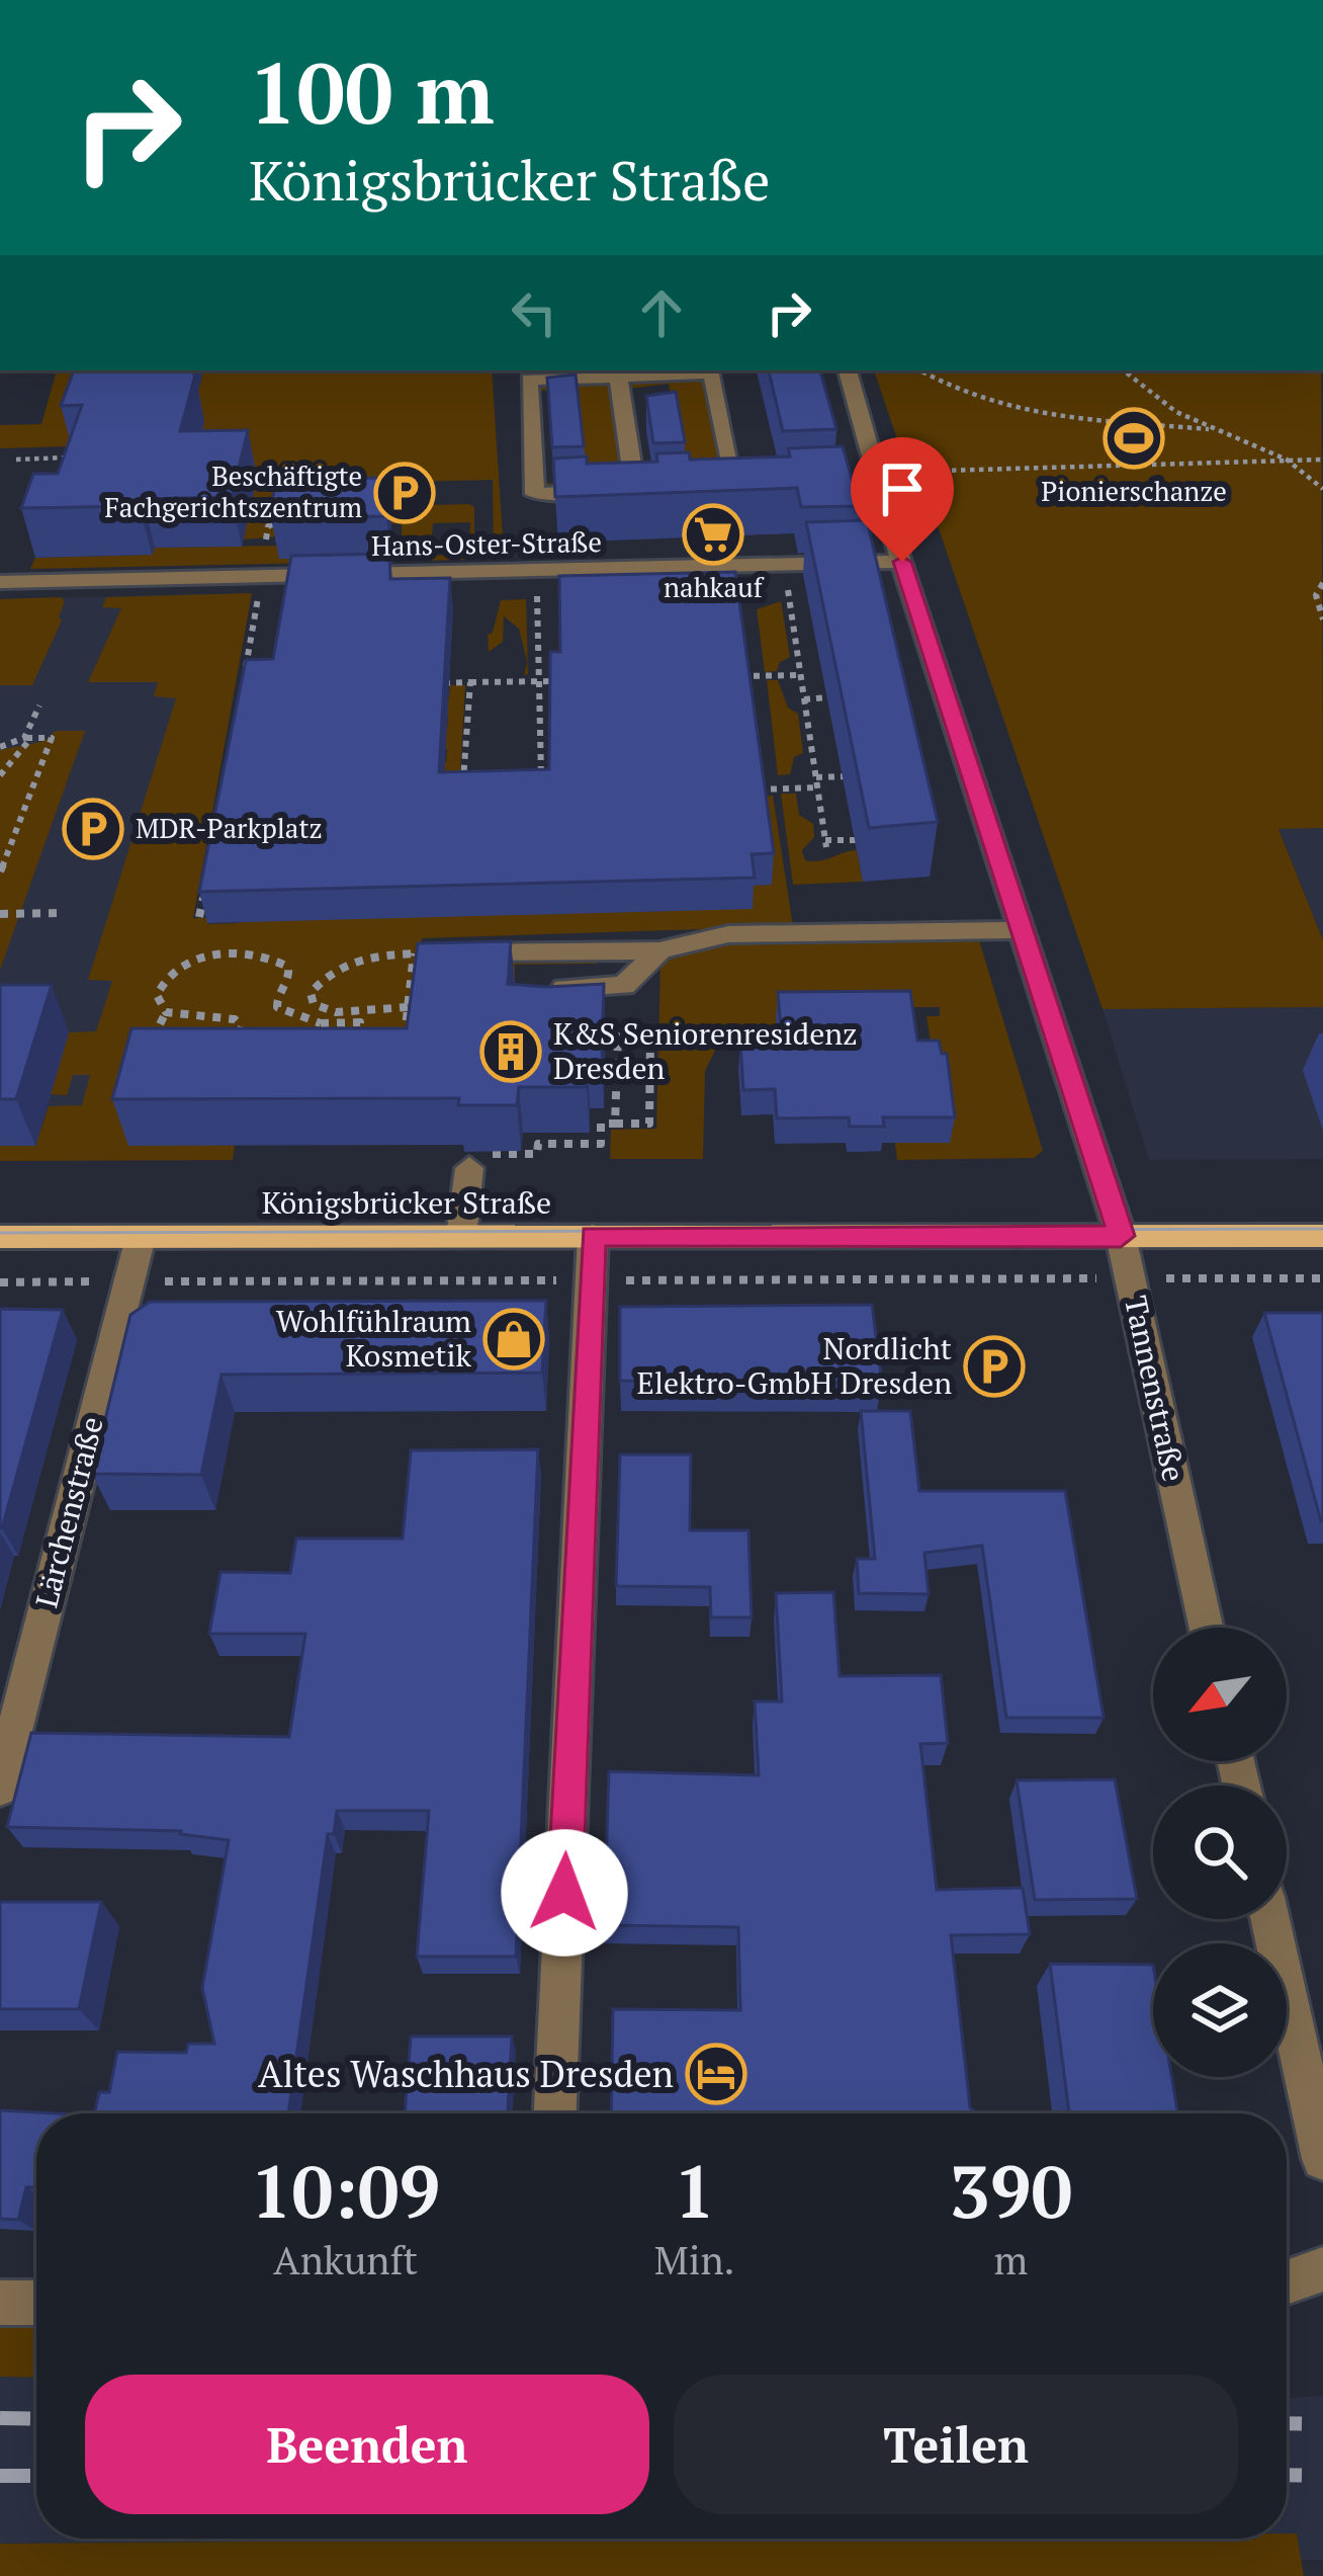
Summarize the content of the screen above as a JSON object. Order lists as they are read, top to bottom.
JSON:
{
  "streets": {
    "main road": ["Königsbrücker Straße"],
    "street": ["Hans-Oster-Straße", "Tannenstraße", "Lärchenstraße"]
  },
  "crossings": [
    ["Hans-Oster-Straße", "Tannenstraße"],
    ["Königsbrücker Straße", "Tannenstraße"],
    ["Königsbrücker Straße", "Lärchenstraße"]
  ],
  "places": {
    "sports": ["Pionierschanze"],
    "parking": ["Beschäftigte Fachgerichtszentrum", "MDR-Parkplatz", "Nordlicht Elektro-GmbH Dresden"],
    "supermarket": ["nahkauf"],
    "building": ["K&S Seniorenresidenz Dresden"],
    "shop": ["Wohlfühlraum Kosmetik"],
    "hotel": ["Altes Waschhaus Dresden"]
  },
  "north": "bottom left",
  "page": {
    "turn": ["100 m", "Königsbrücker Straße"],
    "eta": [
      "10:09",
      "Ankunft",
      "1",
      "Min.",
      "390",
      "m"
    ],
    "buttons": ["Beenden", "Teilen"]
  }
}
